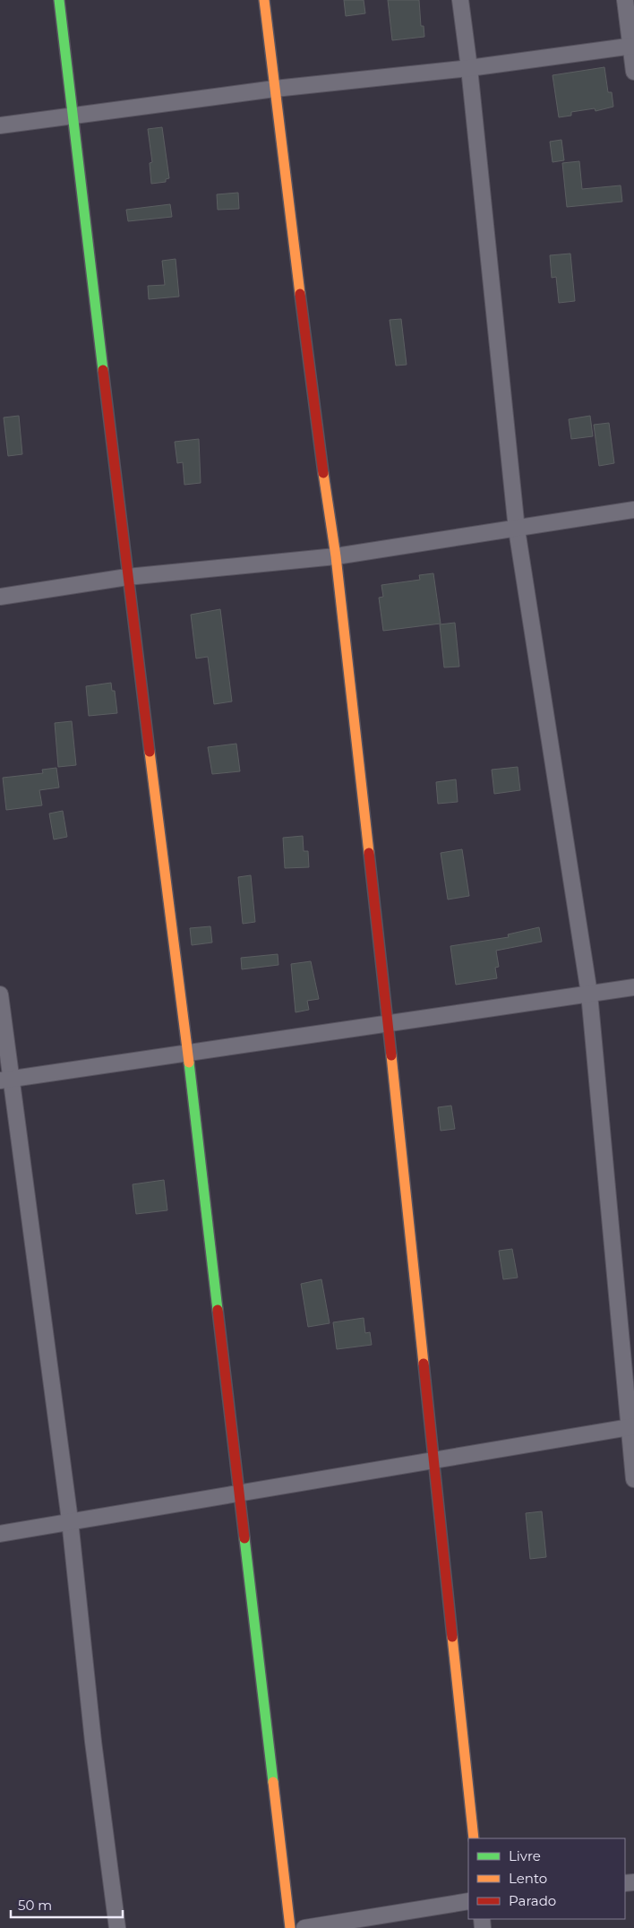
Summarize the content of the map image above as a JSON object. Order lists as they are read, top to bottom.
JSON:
{
  "legend": ["Livre", "Lento", "Parado"],
  "scale_bar": "50 m"
}
